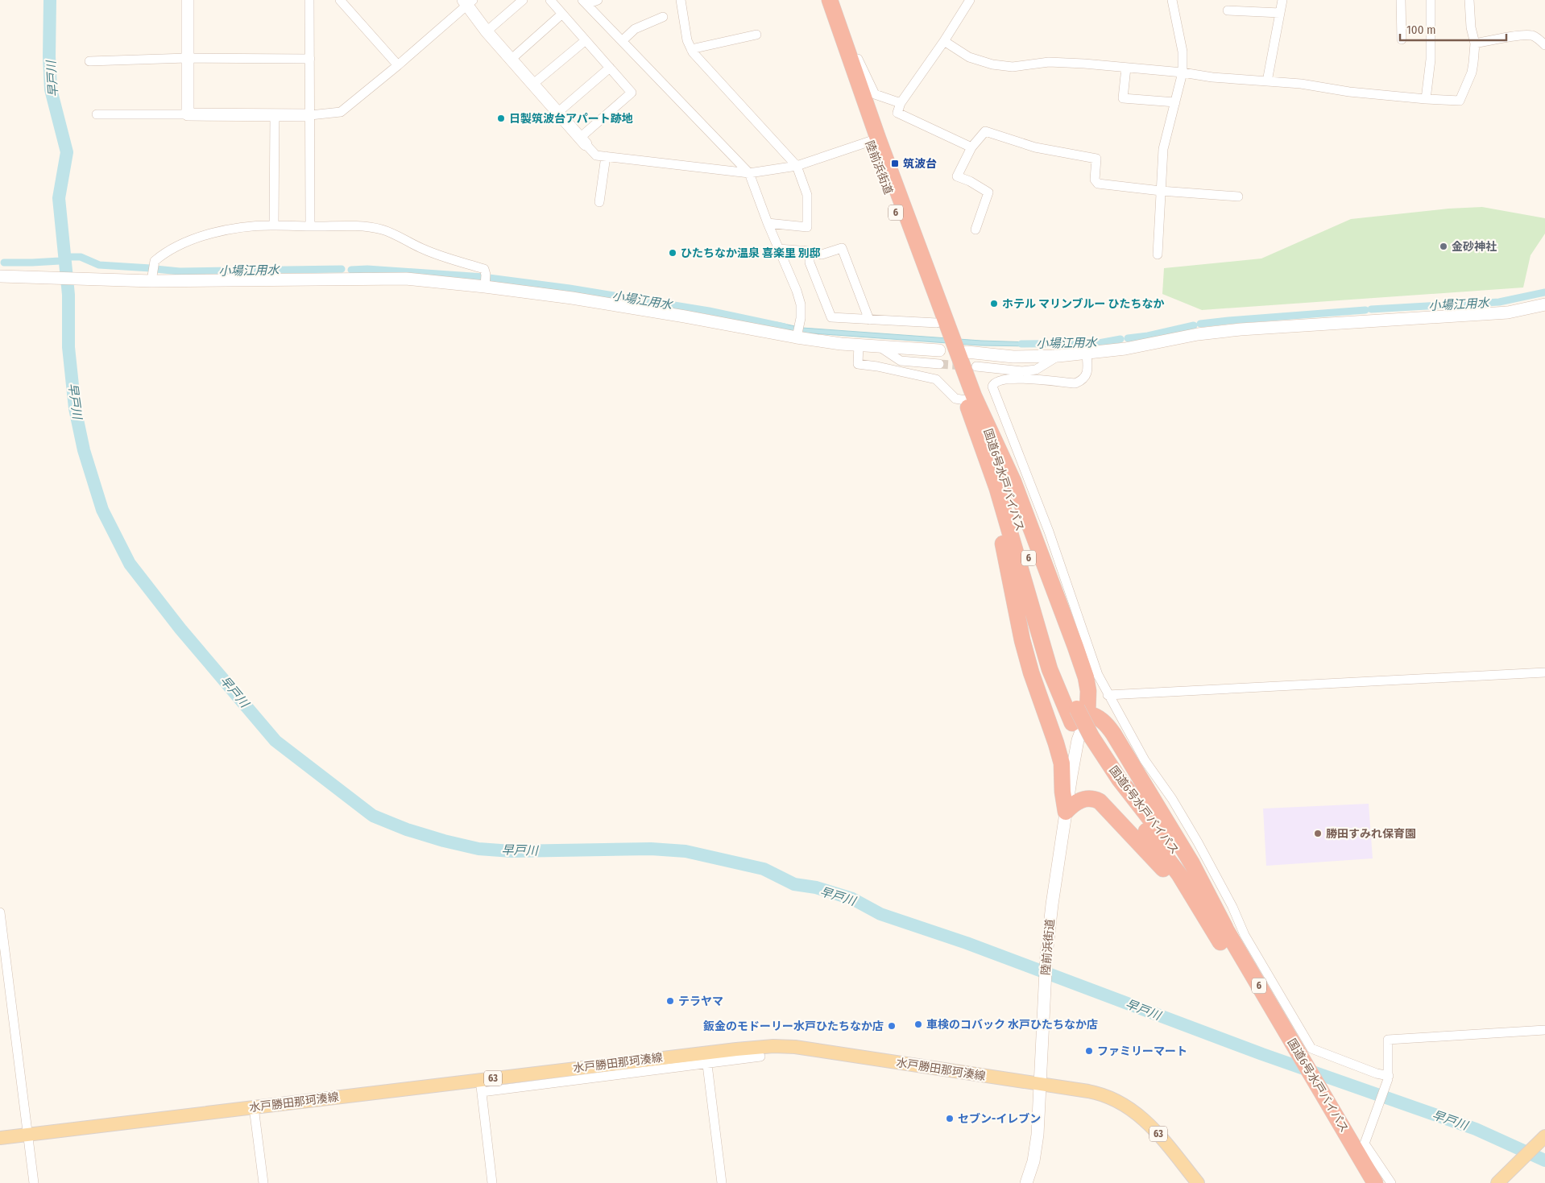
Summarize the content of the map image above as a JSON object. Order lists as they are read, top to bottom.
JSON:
{
  "streets": {
    "highway": ["陸前浜街道", "6", "国道6号水戸バイパス"],
    "main road": ["水戸勝田那珂湊線", "63"]
  },
  "crossings": [
    ["陸前浜街道", "国道6号水戸バイパス"],
    ["陸前浜街道", "水戸勝田那珂湊線"]
  ],
  "water": ["早戸川", "小場江用水"],
  "places": {
    "other": [
      "日製筑波台アパート跡地",
      "金砂神社",
      "ひたちなか温泉 喜楽里 別邸",
      "ホテル マリンブルー ひたちなか",
      "勝田すみれ保育園",
      "テラヤマ",
      "車検のコバック 水戸ひたちなか店",
      "鈑金のモドーリー水戸ひたちなか店",
      "ファミリーマート",
      "セブン-イレブン"
    ],
    "transit": ["筑波台"]
  },
  "scale_bar": "100 m"
}
